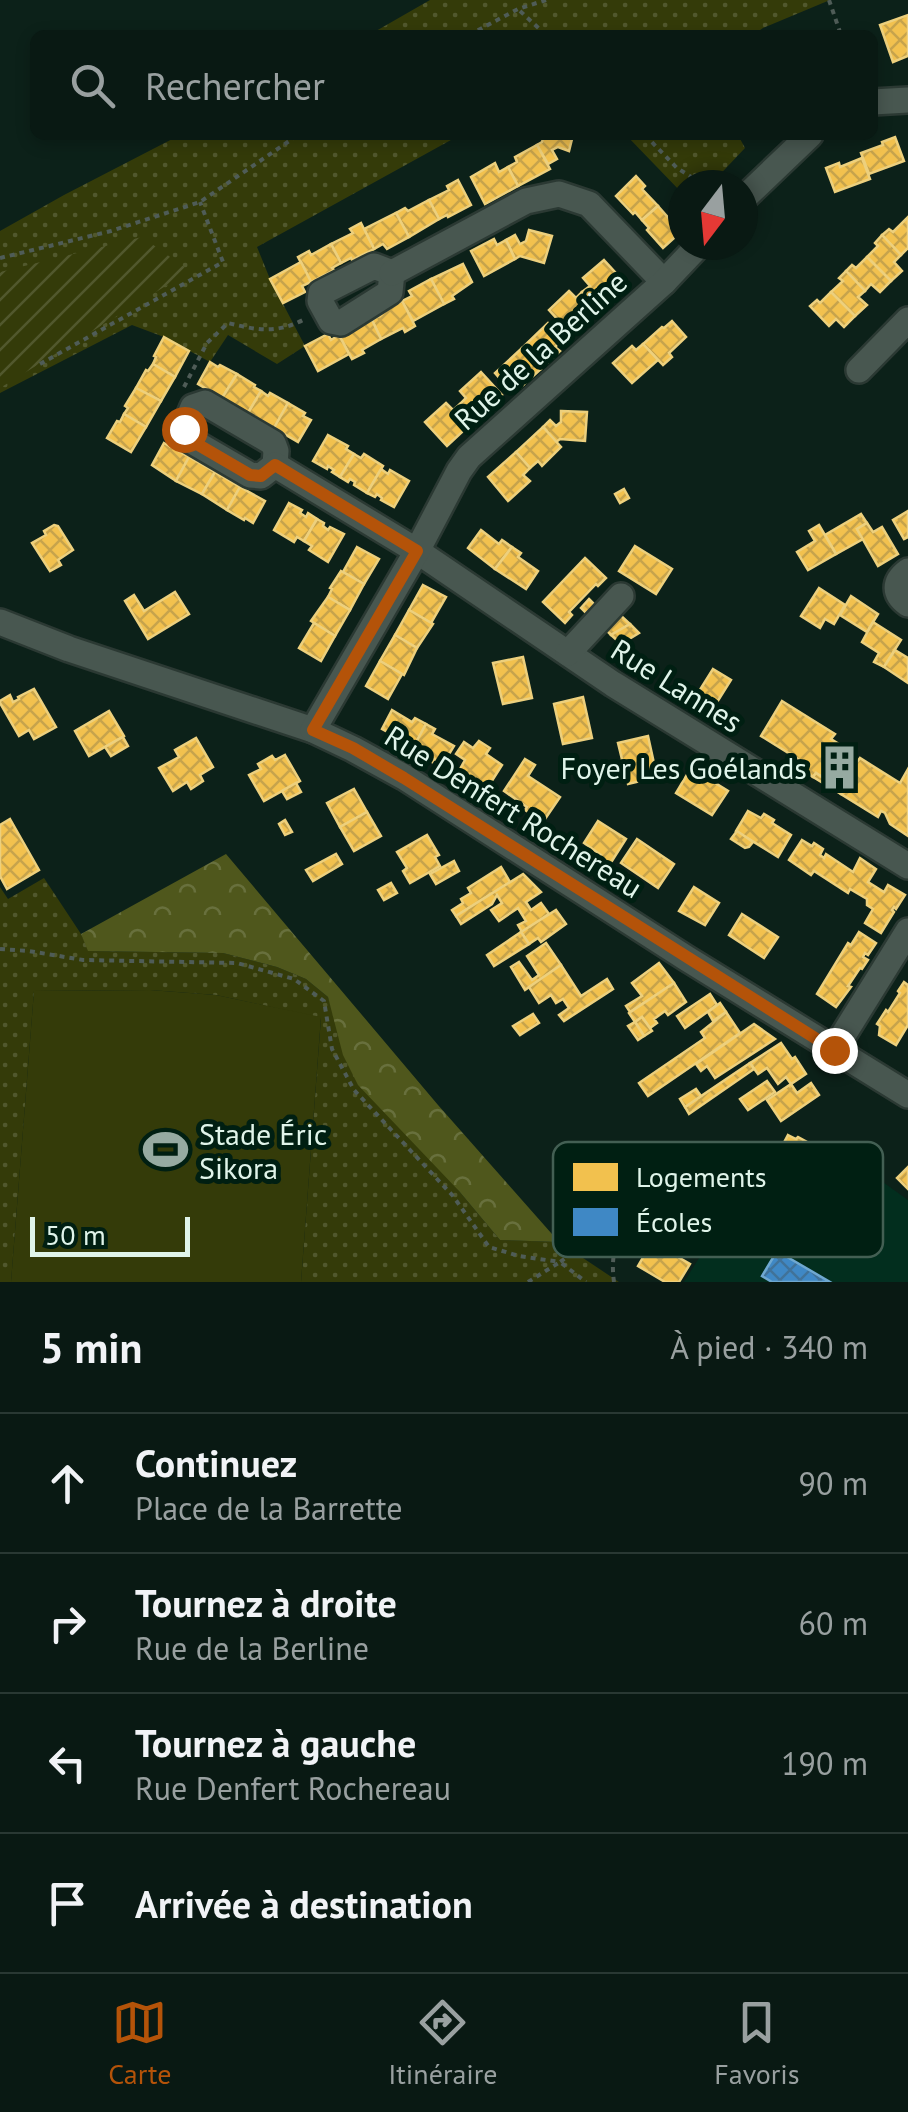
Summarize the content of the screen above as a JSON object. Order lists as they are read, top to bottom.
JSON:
{
  "streets": {
    "street": ["Rue de la Berline", "Rue Lannes", "Rue Denfert Rochereau"]
  },
  "crossings": [
    ["Rue de la Berline", "Rue Lannes"],
    ["Rue de la Berline", "Rue Denfert Rochereau"]
  ],
  "places": {
    "building": ["Foyer Les Goélands"],
    "sports": ["Stade Éric Sikora"]
  },
  "legend": ["Logements", "Écoles"],
  "scale_bar": "50 m",
  "north": "bottom",
  "page": {
    "search": "Rechercher",
    "scale": "50 m",
    "heading": ["5 min", "À pied · 340 m"],
    "list": [
      ["Continuez", "Place de la Barrette", "90 m"],
      ["Tournez à droite", "Rue de la Berline", "60 m"],
      ["Tournez à gauche", "Rue Denfert Rochereau", "190 m"],
      "Arrivée à destination"
    ],
    "nav": ["Carte", "Itinéraire", "Favoris"]
  }
}
